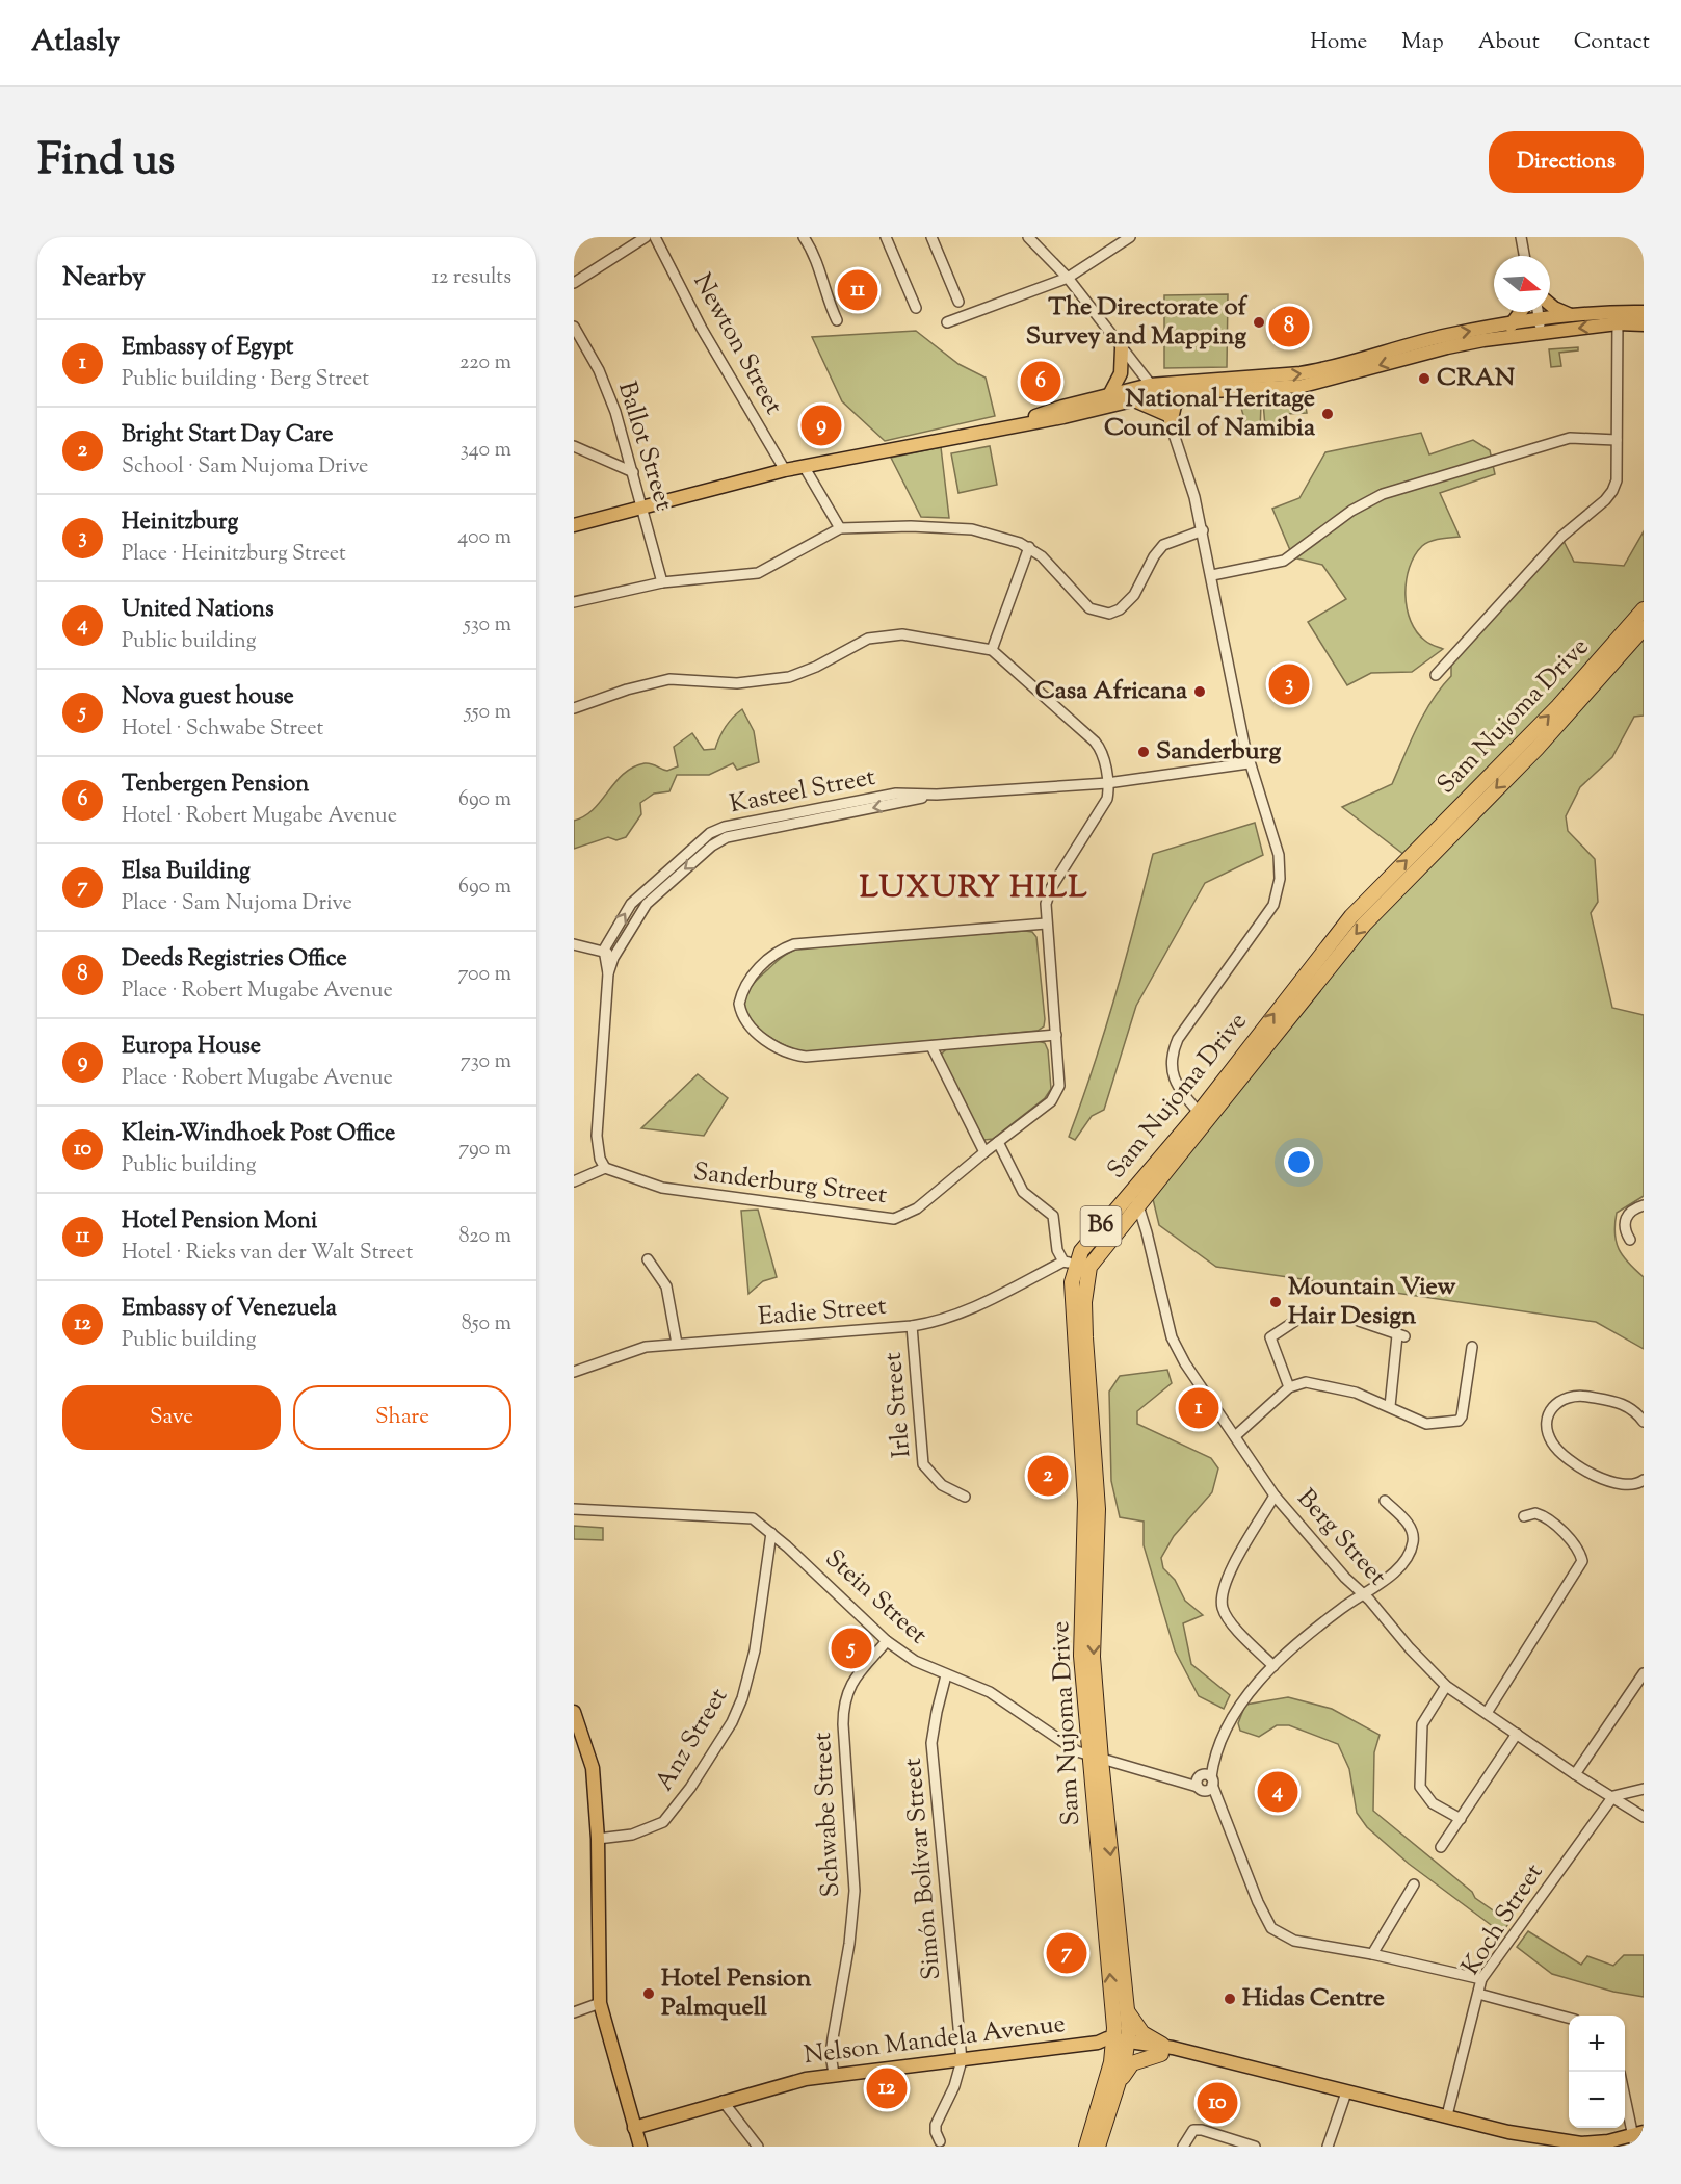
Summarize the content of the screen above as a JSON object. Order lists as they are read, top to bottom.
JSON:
{
  "streets": {
    "highway": ["Sam Nujoma Drive", "B6"],
    "main road": ["Nelson Mandela Avenue"],
    "street": [
      "Newton Street",
      "Ballot Street",
      "Kasteel Street",
      "Sanderburg Street",
      "Eadie Street",
      "Irle Street",
      "Berg Street",
      "Stein Street",
      "Anz Street",
      "Schwabe Street",
      "Simón Bolívar Street",
      "Koch Street"
    ]
  },
  "crossings": [
    ["Sam Nujoma Drive", "Eadie Street"],
    ["Sam Nujoma Drive", "Berg Street"],
    ["Sam Nujoma Drive", "Stein Street"],
    ["Sam Nujoma Drive", "Nelson Mandela Avenue"],
    ["Kasteel Street", "Sanderburg Street"],
    ["Eadie Street", "Irle Street"],
    ["Berg Street", "Koch Street"],
    ["Stein Street", "Anz Street"],
    ["Stein Street", "Schwabe Street"],
    ["Stein Street", "Simón Bolívar Street"],
    ["Schwabe Street", "Nelson Mandela Avenue"],
    ["Simón Bolívar Street", "Nelson Mandela Avenue"],
    ["Koch Street", "Nelson Mandela Avenue"]
  ],
  "districts": ["LUXURY HILL"],
  "places": [
    "The Directorate of Survey and Mapping",
    "CRAN",
    "National Heritage Council of Namibia",
    "Casa Africana",
    "Sanderburg",
    "Mountain View Hair Design",
    "Hotel Pension Palmquell",
    "Hidas Centre"
  ],
  "north": "right",
  "page": {
    "header": "Atlasly",
    "nav": [
      "Home",
      "Map",
      "About",
      "Contact"
    ],
    "title": "Find us",
    "buttons": [
      "Directions",
      ["Save", "Share"]
    ],
    "heading": ["Nearby", "12 results"],
    "pins": [
      "11",
      "8",
      "6",
      "9",
      "3",
      "1",
      "2",
      "5",
      "4",
      "7",
      "12",
      "10"
    ],
    "list": [
      {
        "mark": "1",
        "name": "Embassy of Egypt",
        "note": "Public building · Berg Street",
        "value": "220 m"
      },
      {
        "mark": "2",
        "name": "Bright Start Day Care",
        "note": "School · Sam Nujoma Drive",
        "value": "340 m"
      },
      {
        "mark": "3",
        "name": "Heinitzburg",
        "note": "Place · Heinitzburg Street",
        "value": "400 m"
      },
      {
        "mark": "4",
        "name": "United Nations",
        "note": "Public building",
        "value": "530 m"
      },
      {
        "mark": "5",
        "name": "Nova guest house",
        "note": "Hotel · Schwabe Street",
        "value": "550 m"
      },
      {
        "mark": "6",
        "name": "Tenbergen Pension",
        "note": "Hotel · Robert Mugabe Avenue",
        "value": "690 m"
      },
      {
        "mark": "7",
        "name": "Elsa Building",
        "note": "Place · Sam Nujoma Drive",
        "value": "690 m"
      },
      {
        "mark": "8",
        "name": "Deeds Registries Office",
        "note": "Place · Robert Mugabe Avenue",
        "value": "700 m"
      },
      {
        "mark": "9",
        "name": "Europa House",
        "note": "Place · Robert Mugabe Avenue",
        "value": "730 m"
      },
      {
        "mark": "10",
        "name": "Klein-Windhoek Post Office",
        "note": "Public building",
        "value": "790 m"
      },
      {
        "mark": "11",
        "name": "Hotel Pension Moni",
        "note": "Hotel · Rieks van der Walt Street",
        "value": "820 m"
      },
      {
        "mark": "12",
        "name": "Embassy of Venezuela",
        "note": "Public building",
        "value": "850 m"
      }
    ],
    "map_buttons": ["+", "−"]
  }
}
